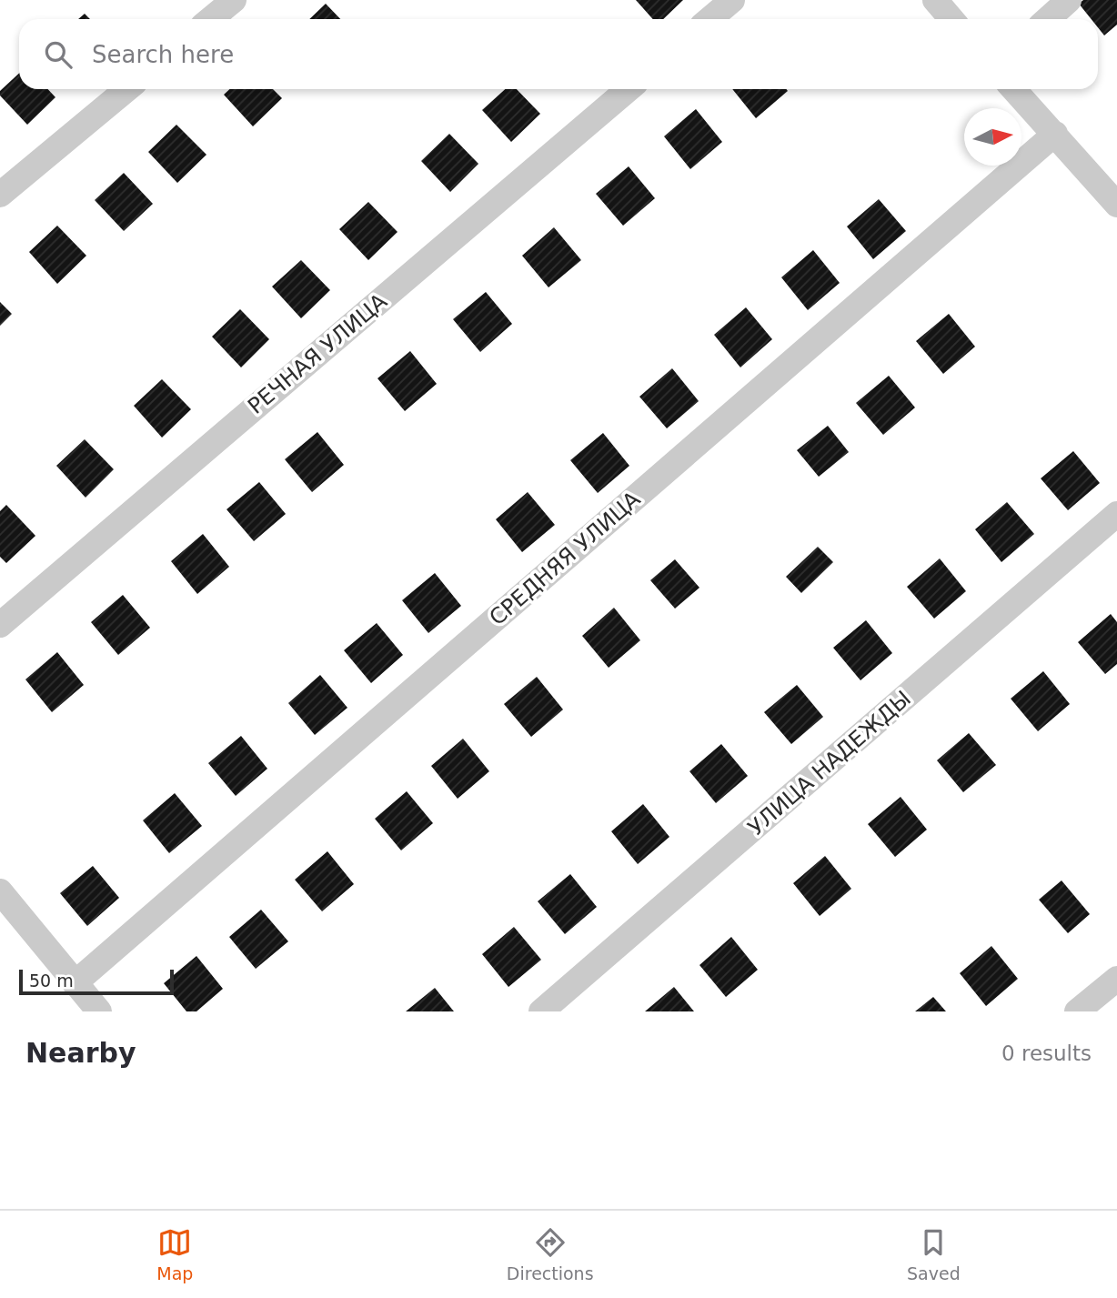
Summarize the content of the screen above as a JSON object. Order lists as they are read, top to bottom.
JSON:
{
  "streets": {
    "street": ["РЕЧНАЯ УЛИЦА", "СРЕДНЯЯ УЛИЦА", "УЛИЦА НАДЕЖДЫ"]
  },
  "scale_bar": "50 m",
  "north": "right",
  "page": {
    "search": "Search here",
    "scale": "50 m",
    "heading": ["Nearby", "0 results"],
    "nav": ["Map", "Directions", "Saved"]
  }
}
